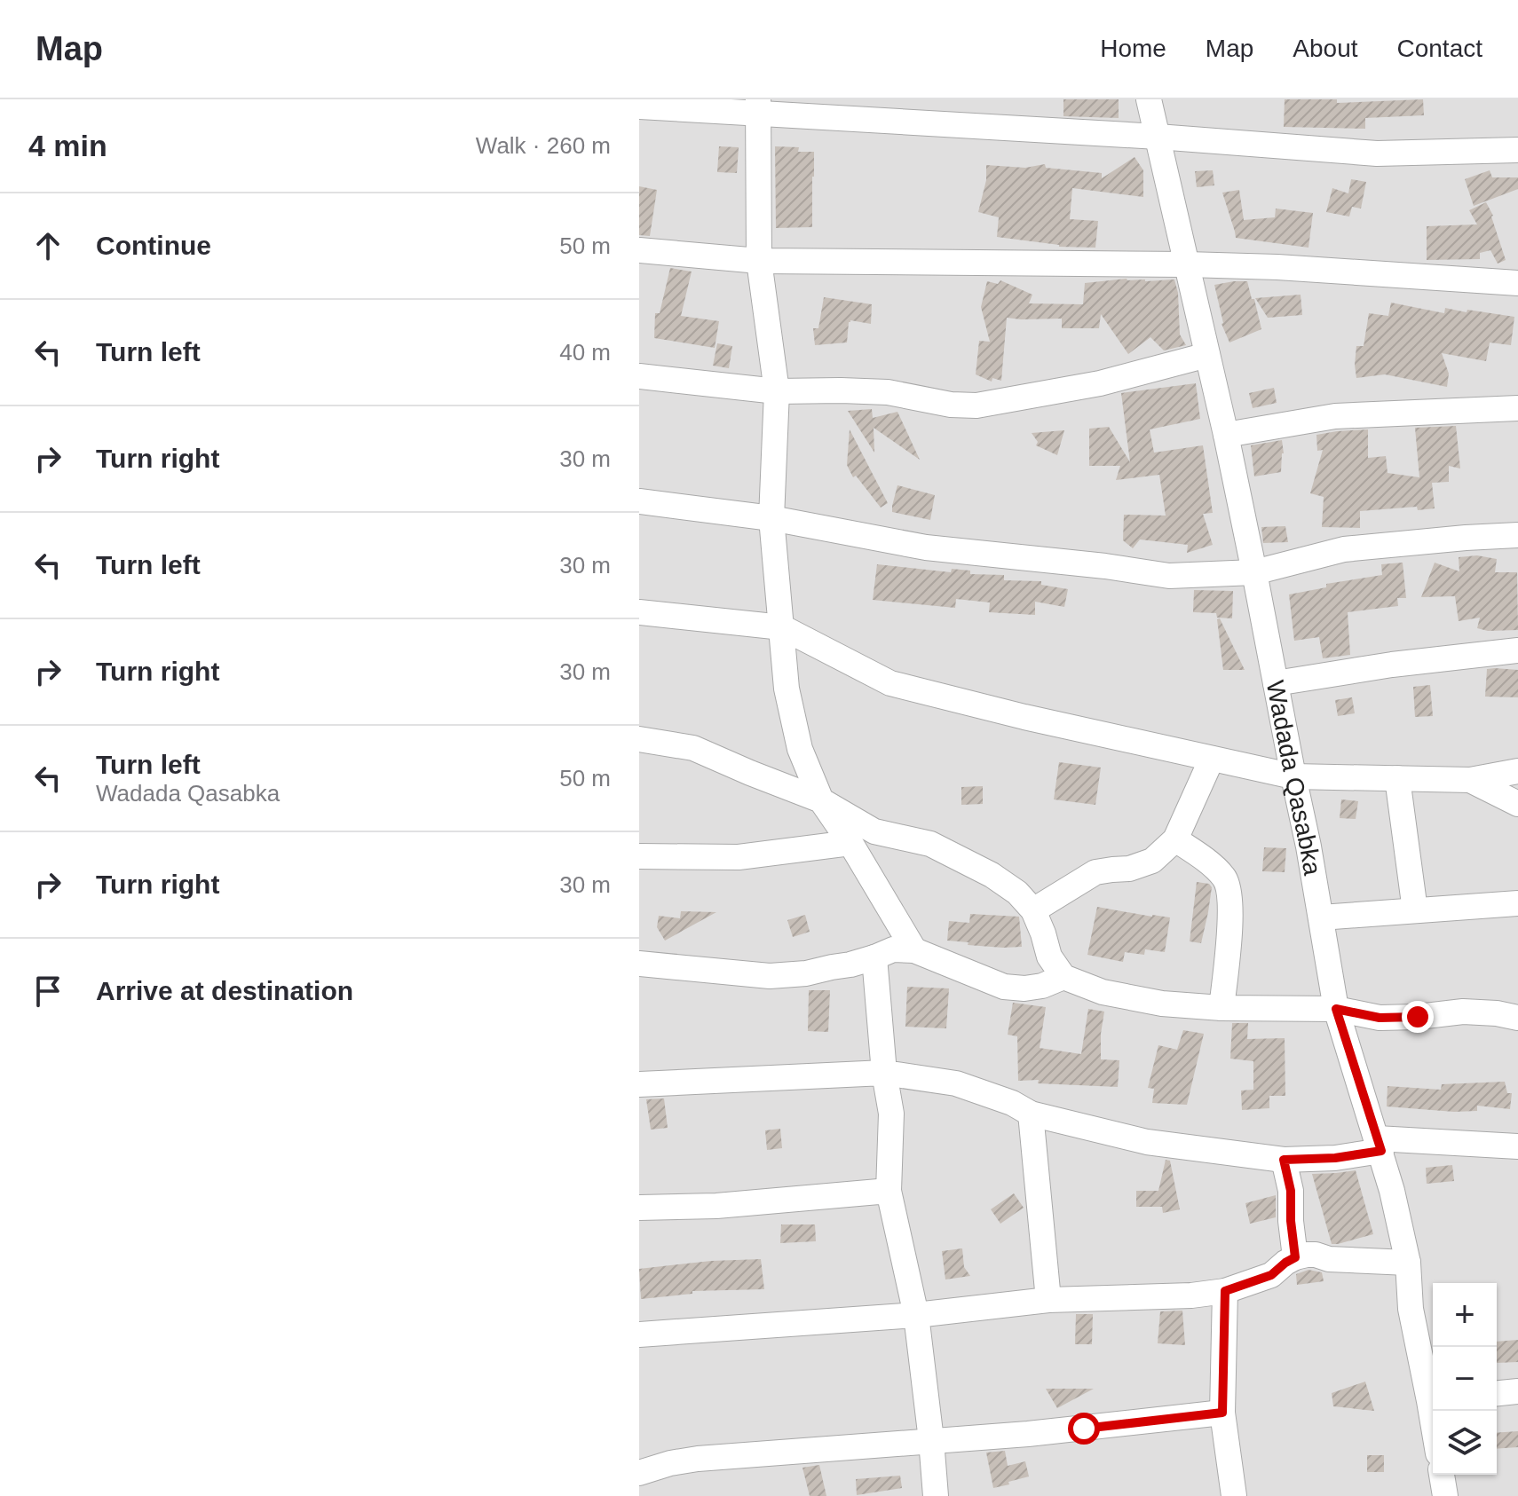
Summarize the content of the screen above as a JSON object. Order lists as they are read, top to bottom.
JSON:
{
  "streets": {
    "street": ["Wadada Qasabka"]
  },
  "page": {
    "header": "Map",
    "nav": [
      "Home",
      "Map",
      "About",
      "Contact"
    ],
    "heading": ["4 min", "Walk · 260 m"],
    "list": [
      ["Continue", "50 m"],
      ["Turn left", "40 m"],
      ["Turn right", "30 m"],
      ["Turn left", "30 m"],
      ["Turn right", "30 m"],
      ["Turn left", "Wadada Qasabka", "50 m"],
      ["Turn right", "30 m"],
      "Arrive at destination"
    ],
    "map_buttons": ["+", "−"]
  }
}
